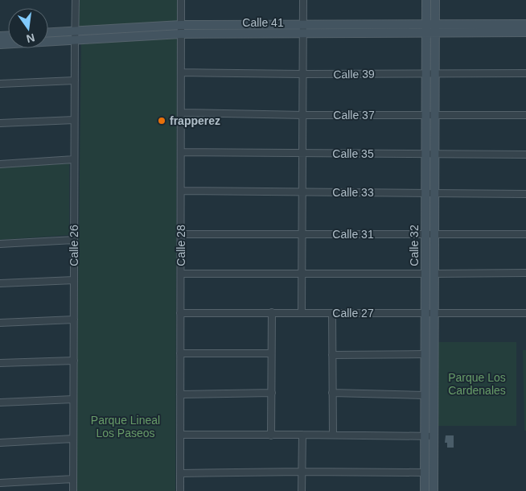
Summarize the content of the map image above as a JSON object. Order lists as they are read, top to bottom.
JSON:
{
  "streets": {
    "main road": ["Calle 41", "Calle 32"],
    "street": [
      "Calle 39",
      "Calle 37",
      "Calle 35",
      "Calle 33",
      "Calle 31",
      "Calle 26",
      "Calle 28",
      "Calle 27"
    ]
  },
  "crossings": [
    ["Calle 41", "Calle 26"],
    ["Calle 41", "Calle 28"],
    ["Calle 41", "Calle 32"],
    ["Calle 39", "Calle 28"],
    ["Calle 39", "Calle 32"],
    ["Calle 37", "Calle 28"],
    ["Calle 37", "Calle 32"],
    ["Calle 35", "Calle 28"],
    ["Calle 35", "Calle 32"],
    ["Calle 33", "Calle 28"],
    ["Calle 33", "Calle 32"],
    ["Calle 31", "Calle 28"],
    ["Calle 31", "Calle 32"],
    ["Calle 28", "Calle 27"],
    ["Calle 32", "Calle 27"]
  ],
  "parks": ["Parque Los Cardenales", "Parque Lineal Los Paseos"],
  "places": ["frapperez"],
  "north": "bottom"
}
